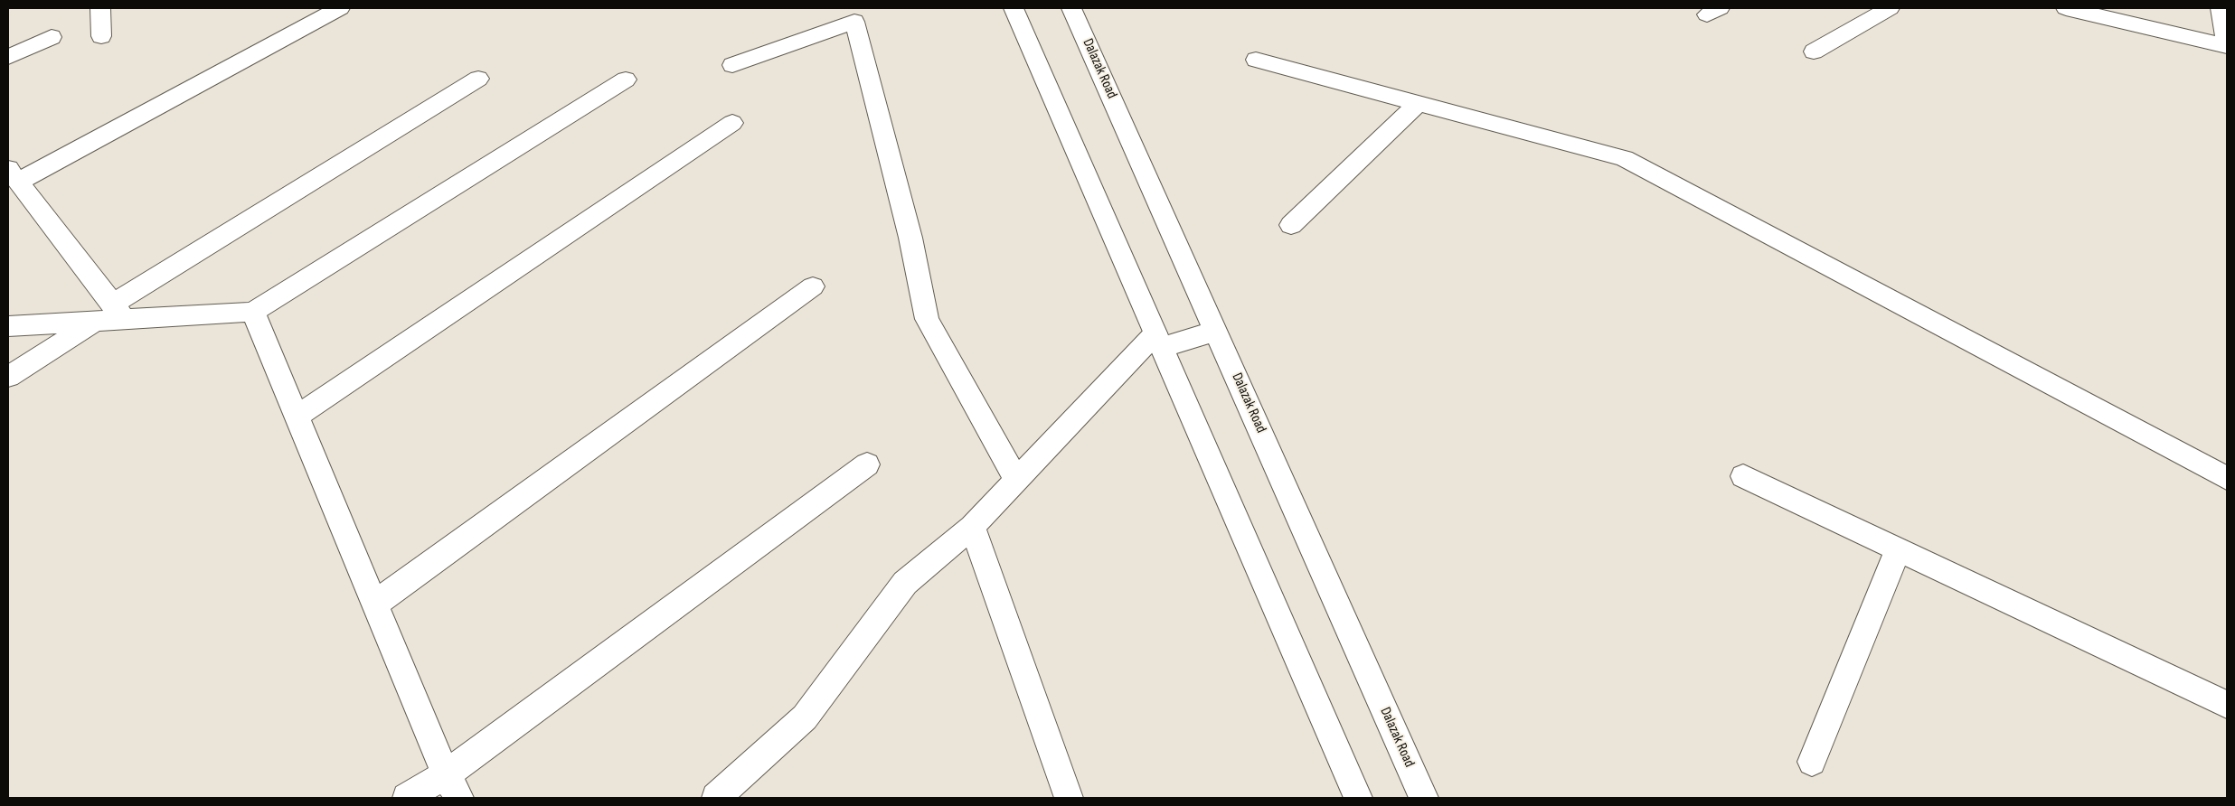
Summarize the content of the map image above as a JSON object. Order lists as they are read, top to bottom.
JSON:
{
  "streets": {
    "street": ["Dalazak Road"]
  }
}
